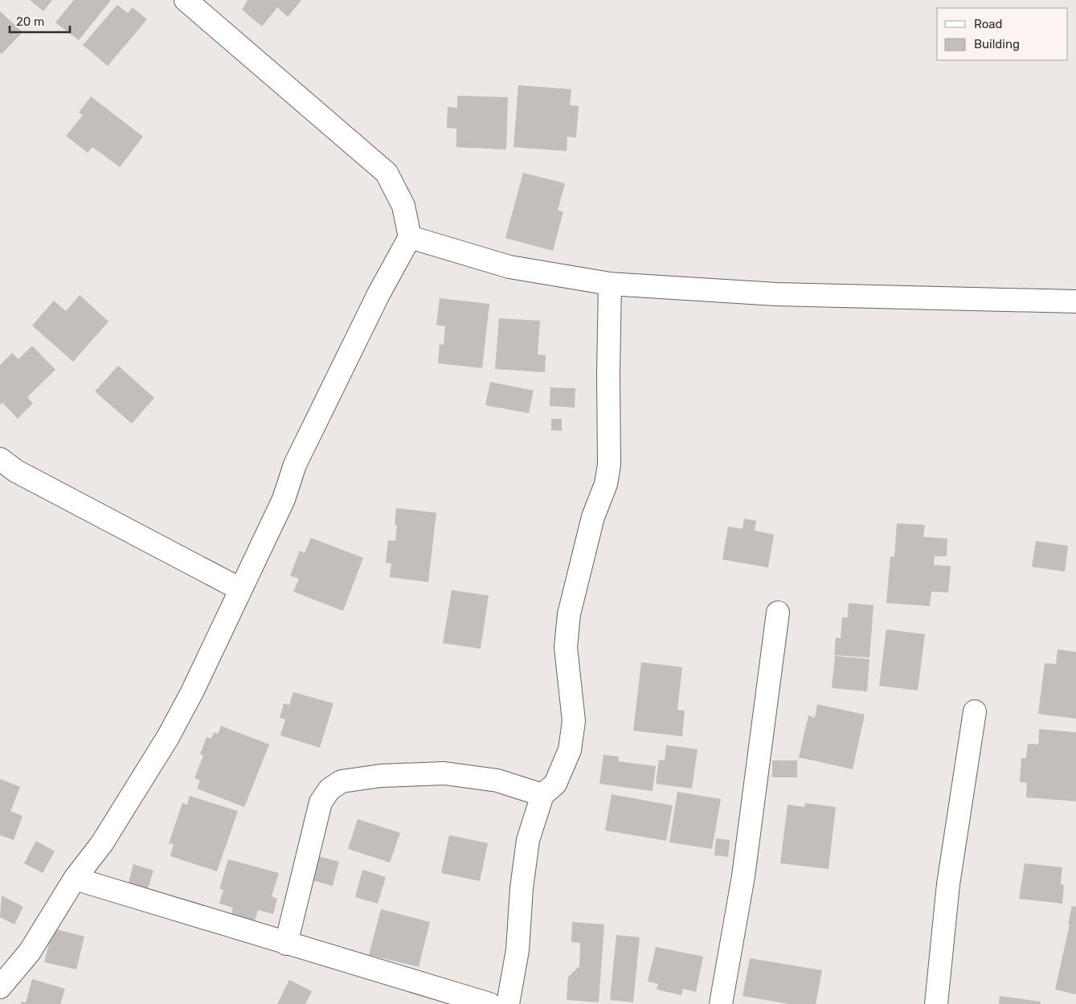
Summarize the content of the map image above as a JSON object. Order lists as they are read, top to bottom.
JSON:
{
  "legend": ["Road", "Building"],
  "scale_bar": "20 m"
}
